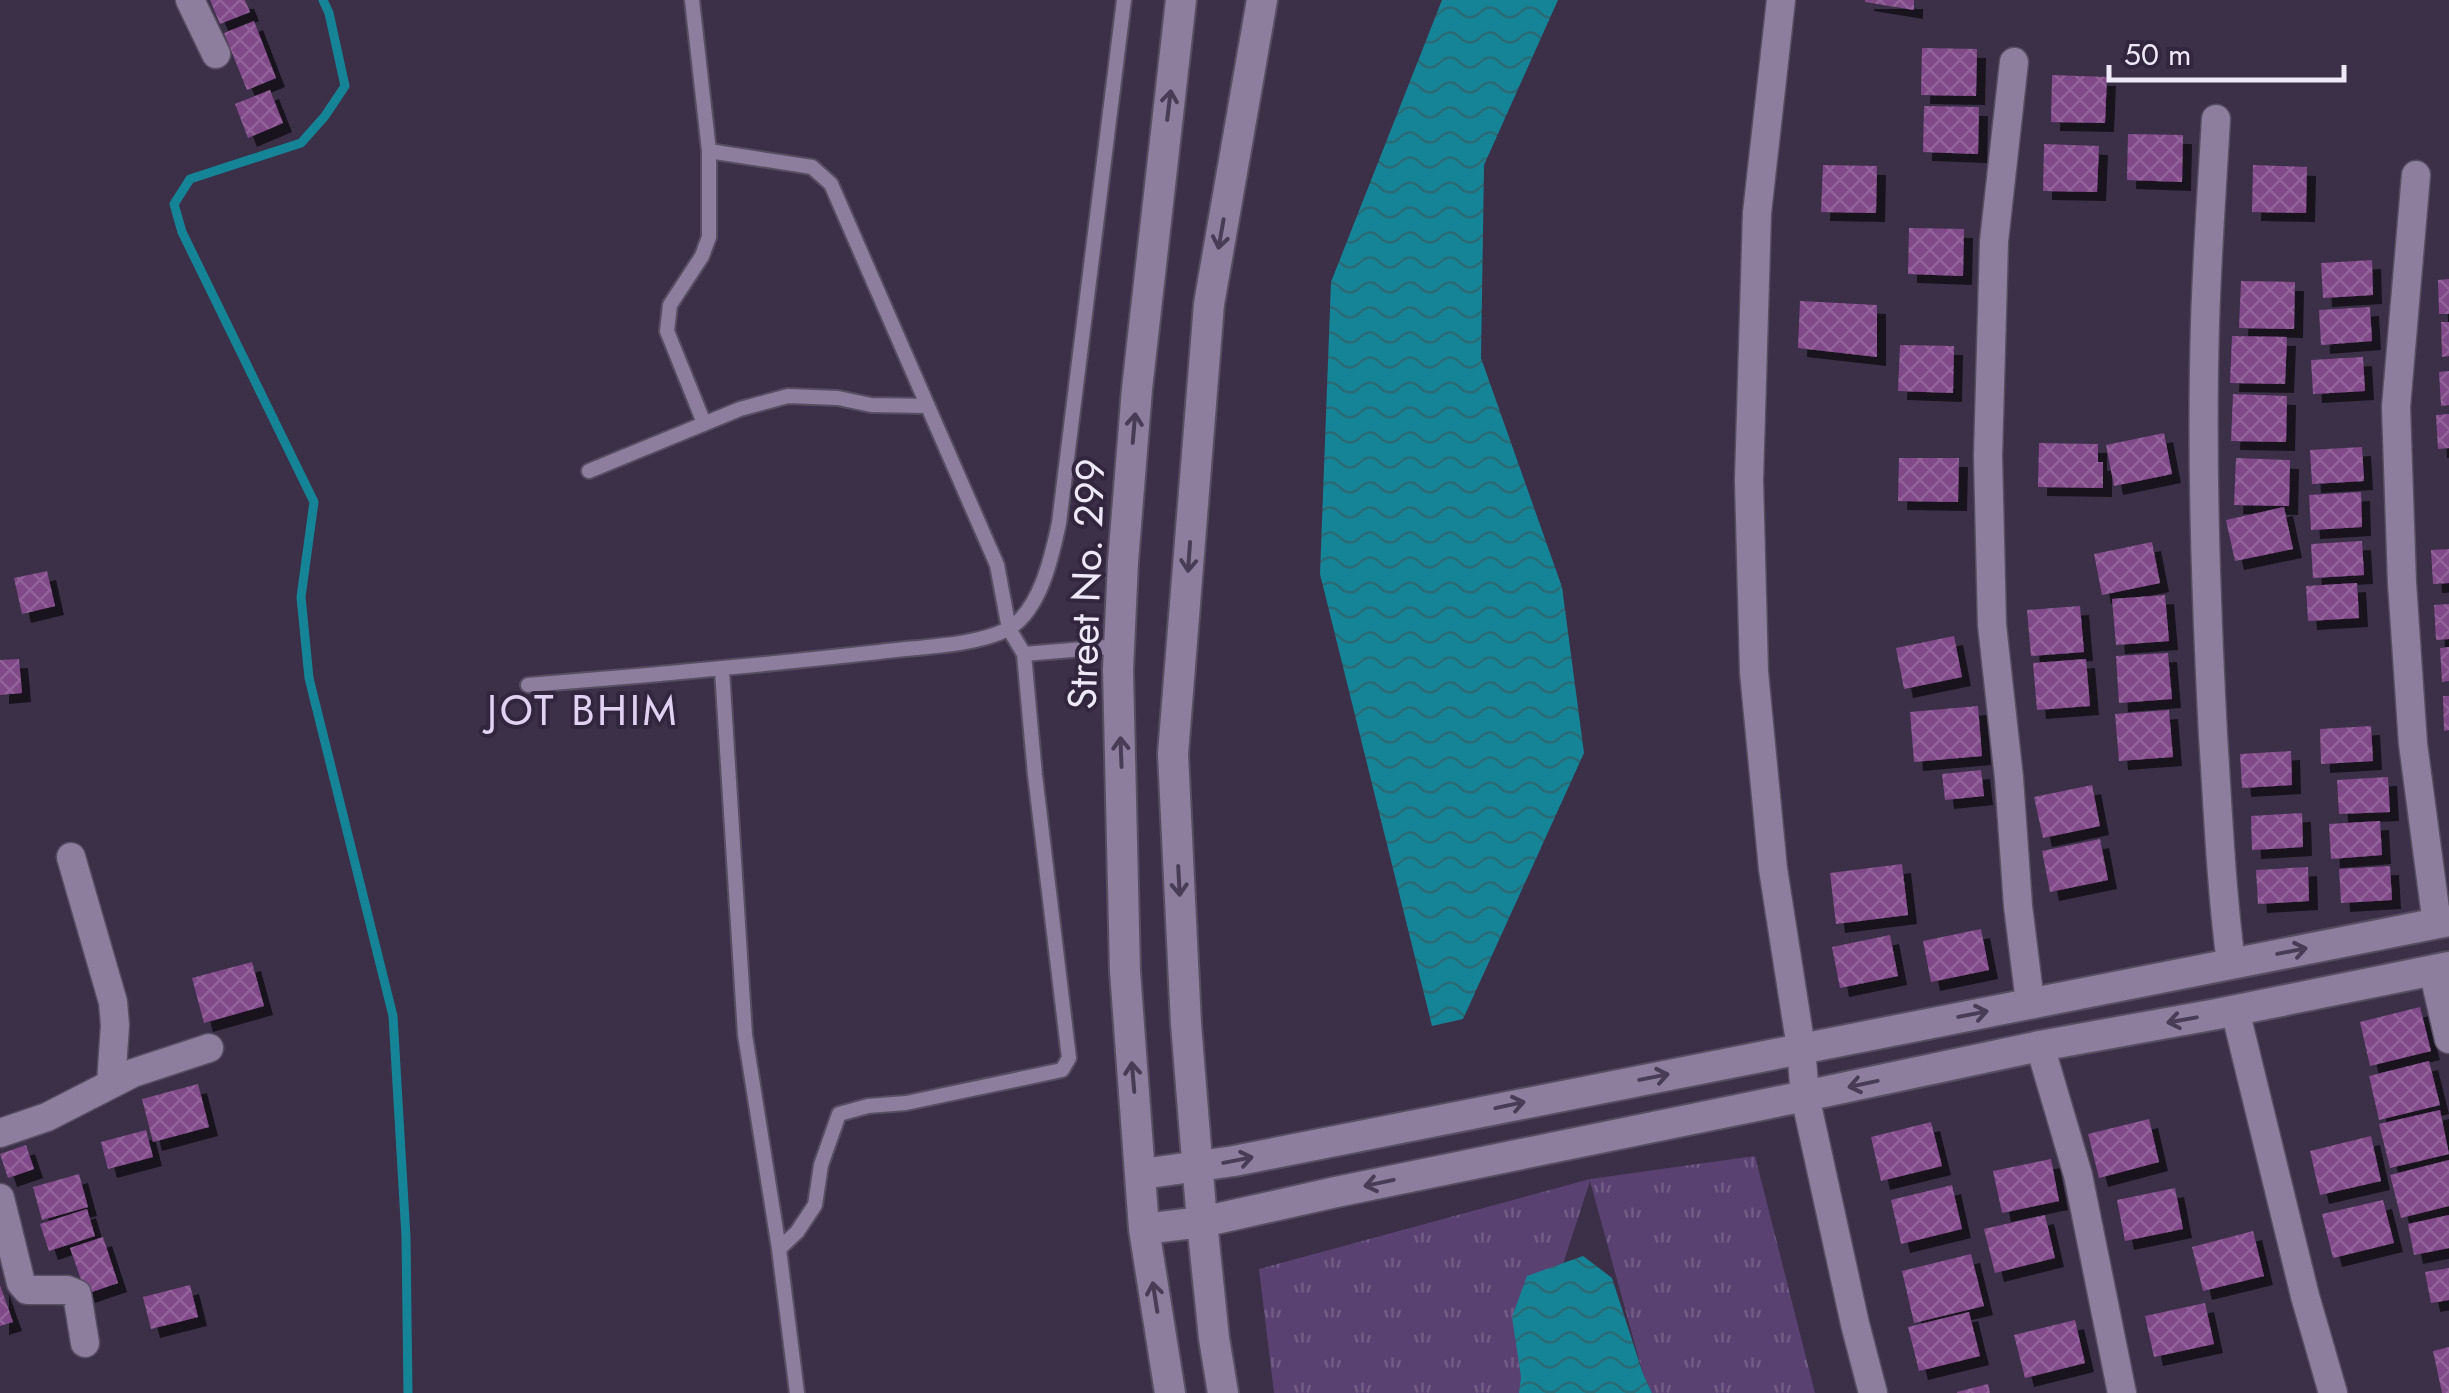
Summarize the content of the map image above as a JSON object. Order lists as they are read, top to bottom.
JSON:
{
  "streets": {
    "street": ["Street No. 299"]
  },
  "districts": ["JOT BHIM"],
  "scale_bar": "50 m"
}
